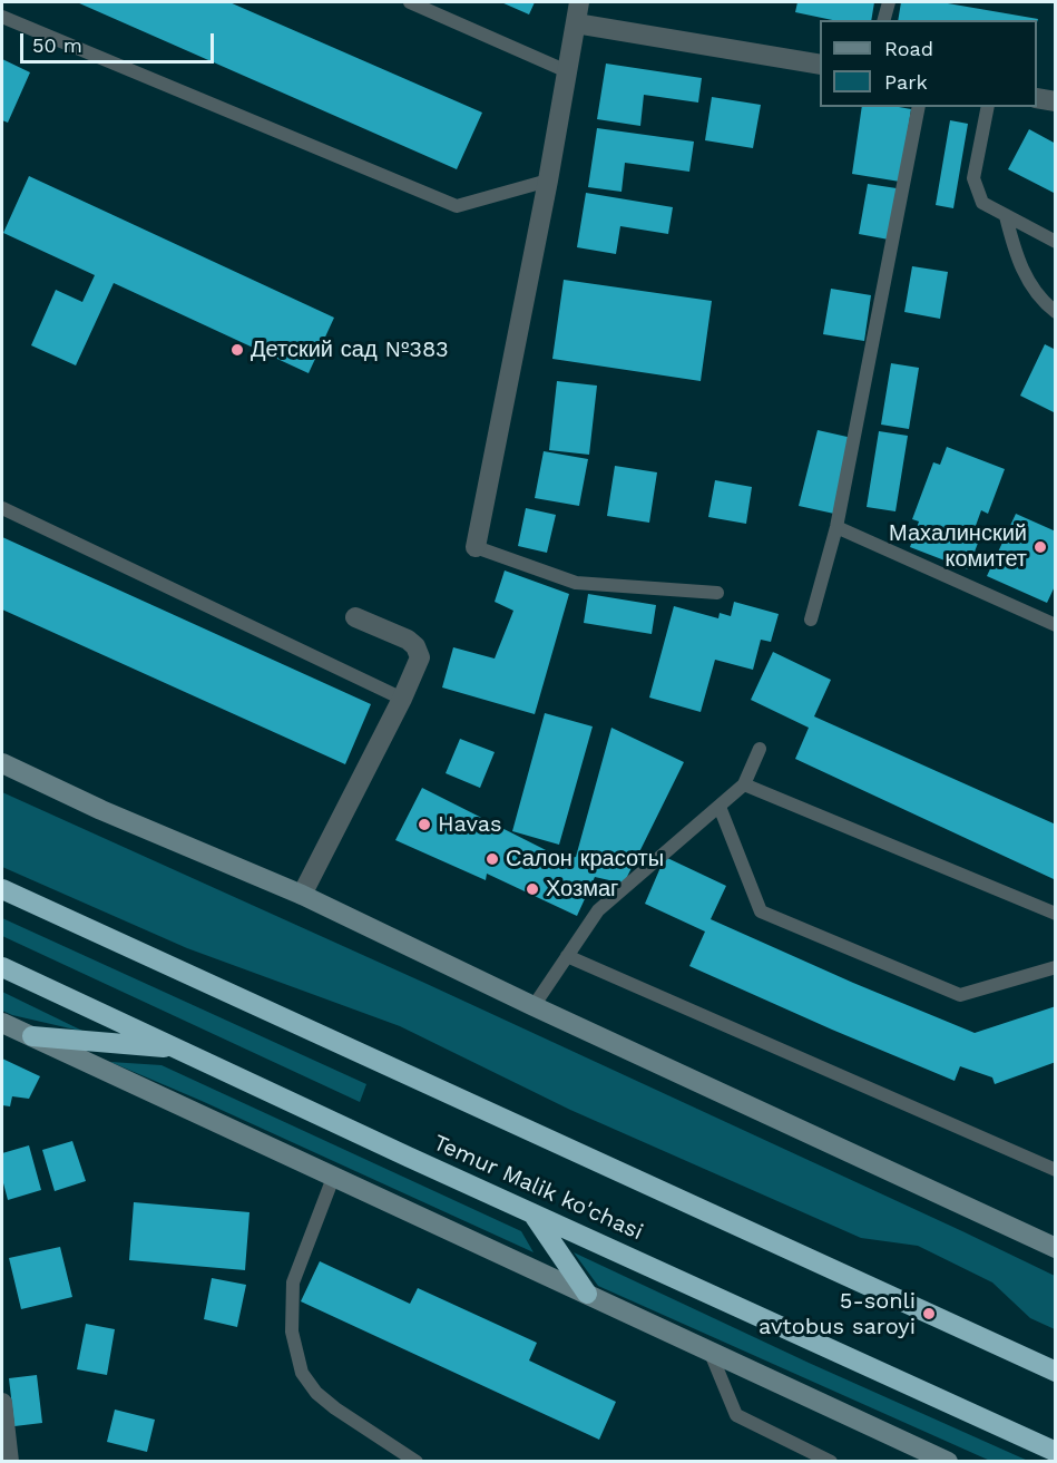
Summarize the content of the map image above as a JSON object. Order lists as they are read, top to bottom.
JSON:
{
  "streets": {
    "highway": ["Temur Malik ko'chasi"]
  },
  "places": [
    "Детский сад №383",
    "Махалинский комитет",
    "Havas",
    "Салон красоты",
    "Хозмаг",
    "5-sonli avtobus saroyi"
  ],
  "legend": ["Road", "Park"],
  "scale_bar": "50 m"
}
